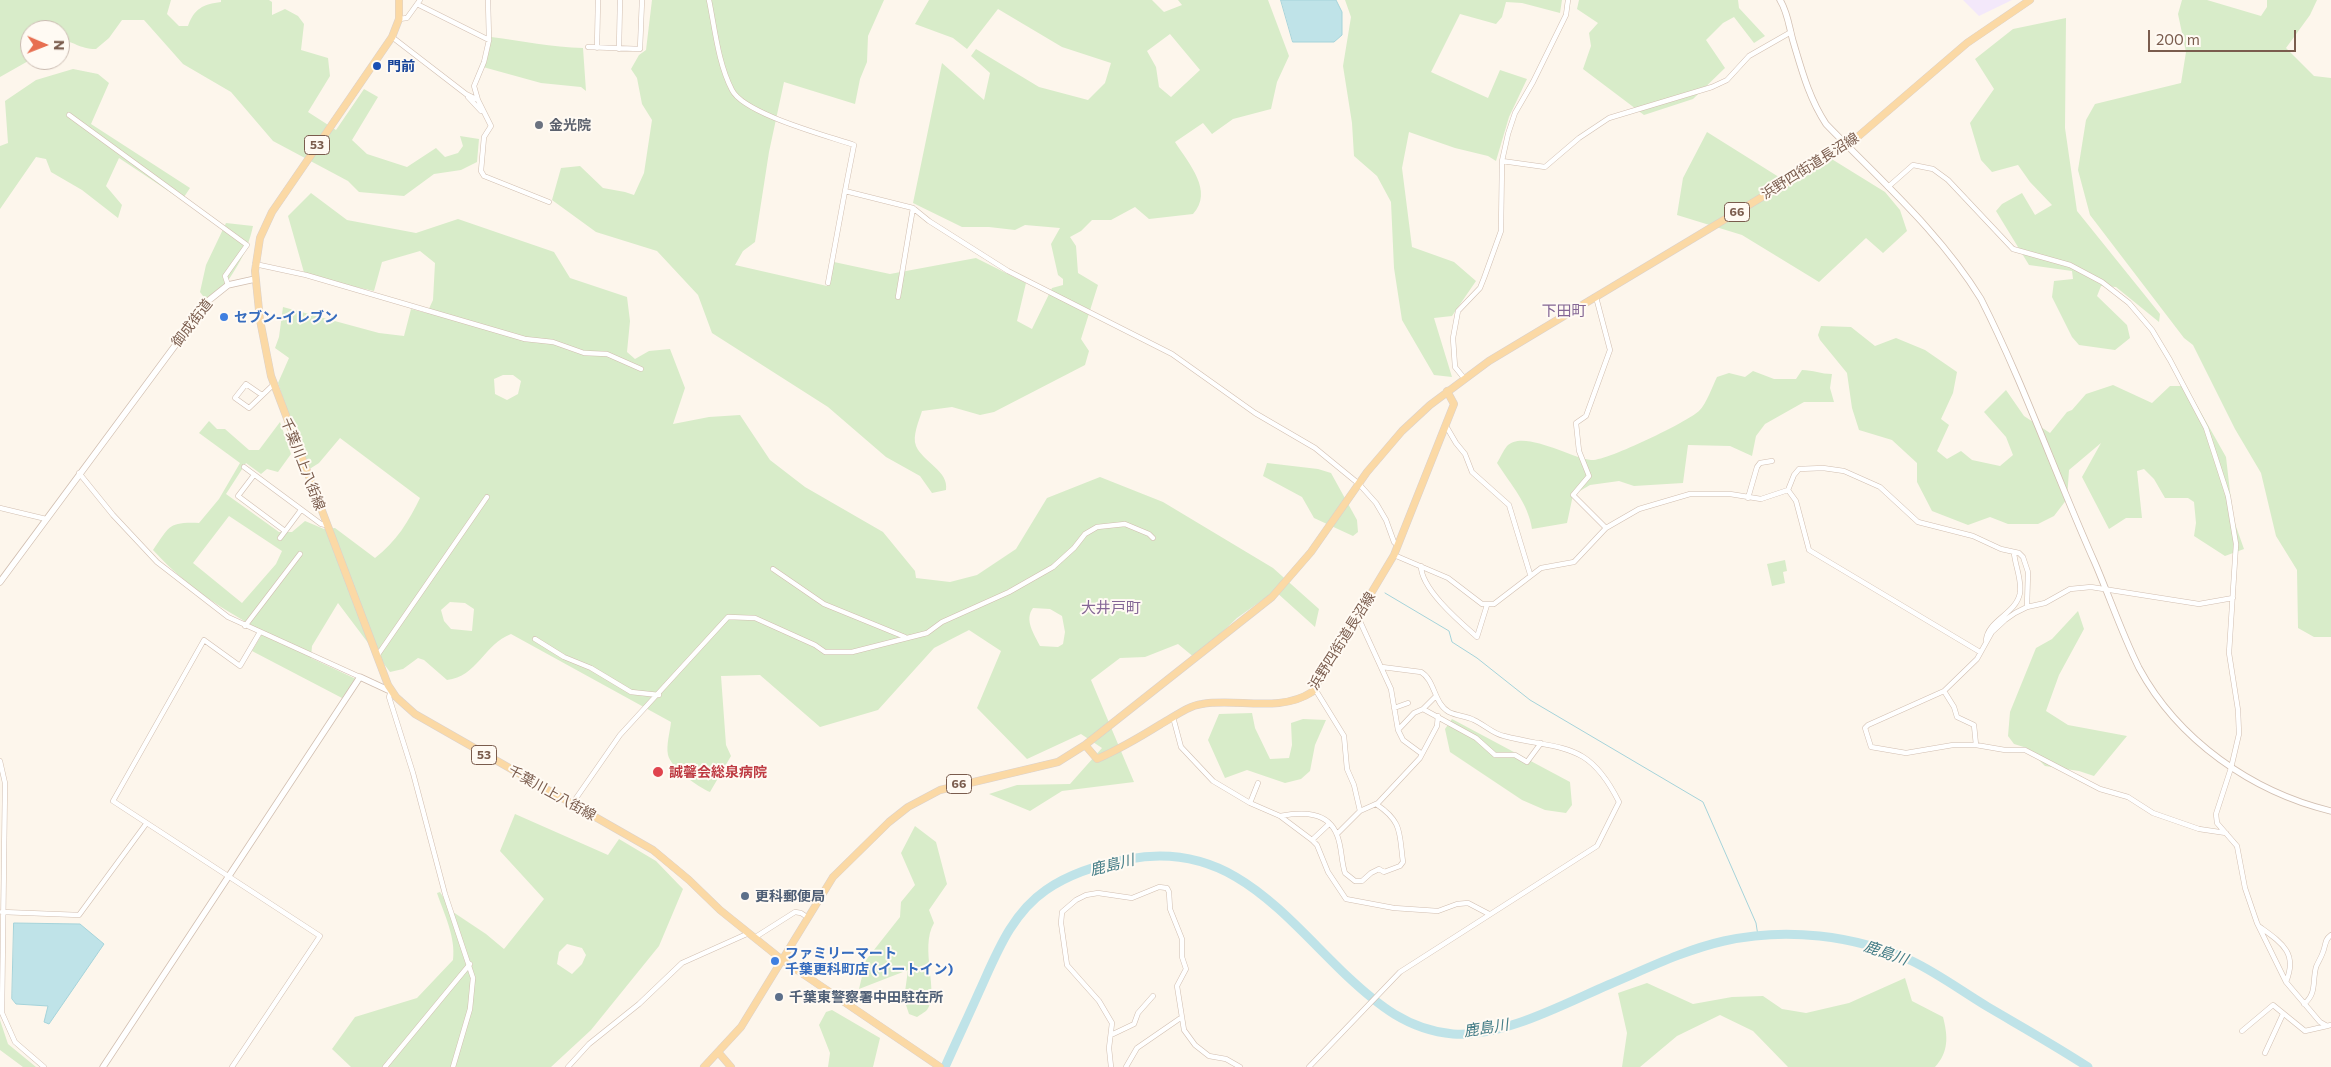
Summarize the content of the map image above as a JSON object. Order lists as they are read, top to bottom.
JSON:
{
  "streets": {
    "main road": [
      "53",
      "浜野四街道長沼線",
      "66",
      "千葉川上八街線"
    ],
    "street": ["御成街道"]
  },
  "crossings": [
    ["53", "御成街道"],
    ["53", "千葉川上八街線"],
    ["浜野四街道長沼線", "千葉川上八街線"],
    ["御成街道", "千葉川上八街線"]
  ],
  "districts": ["下田町", "大井戸町"],
  "water": ["鹿島川"],
  "places": [
    "門前",
    "金光院",
    "セブン-イレブン",
    "誠馨会総泉病院",
    "更科郵便局",
    "ファミリーマート 千葉更科町店 (イートイン)",
    "千葉東警察署中田駐在所"
  ],
  "scale_bar": "200 m",
  "north": "right"
}
